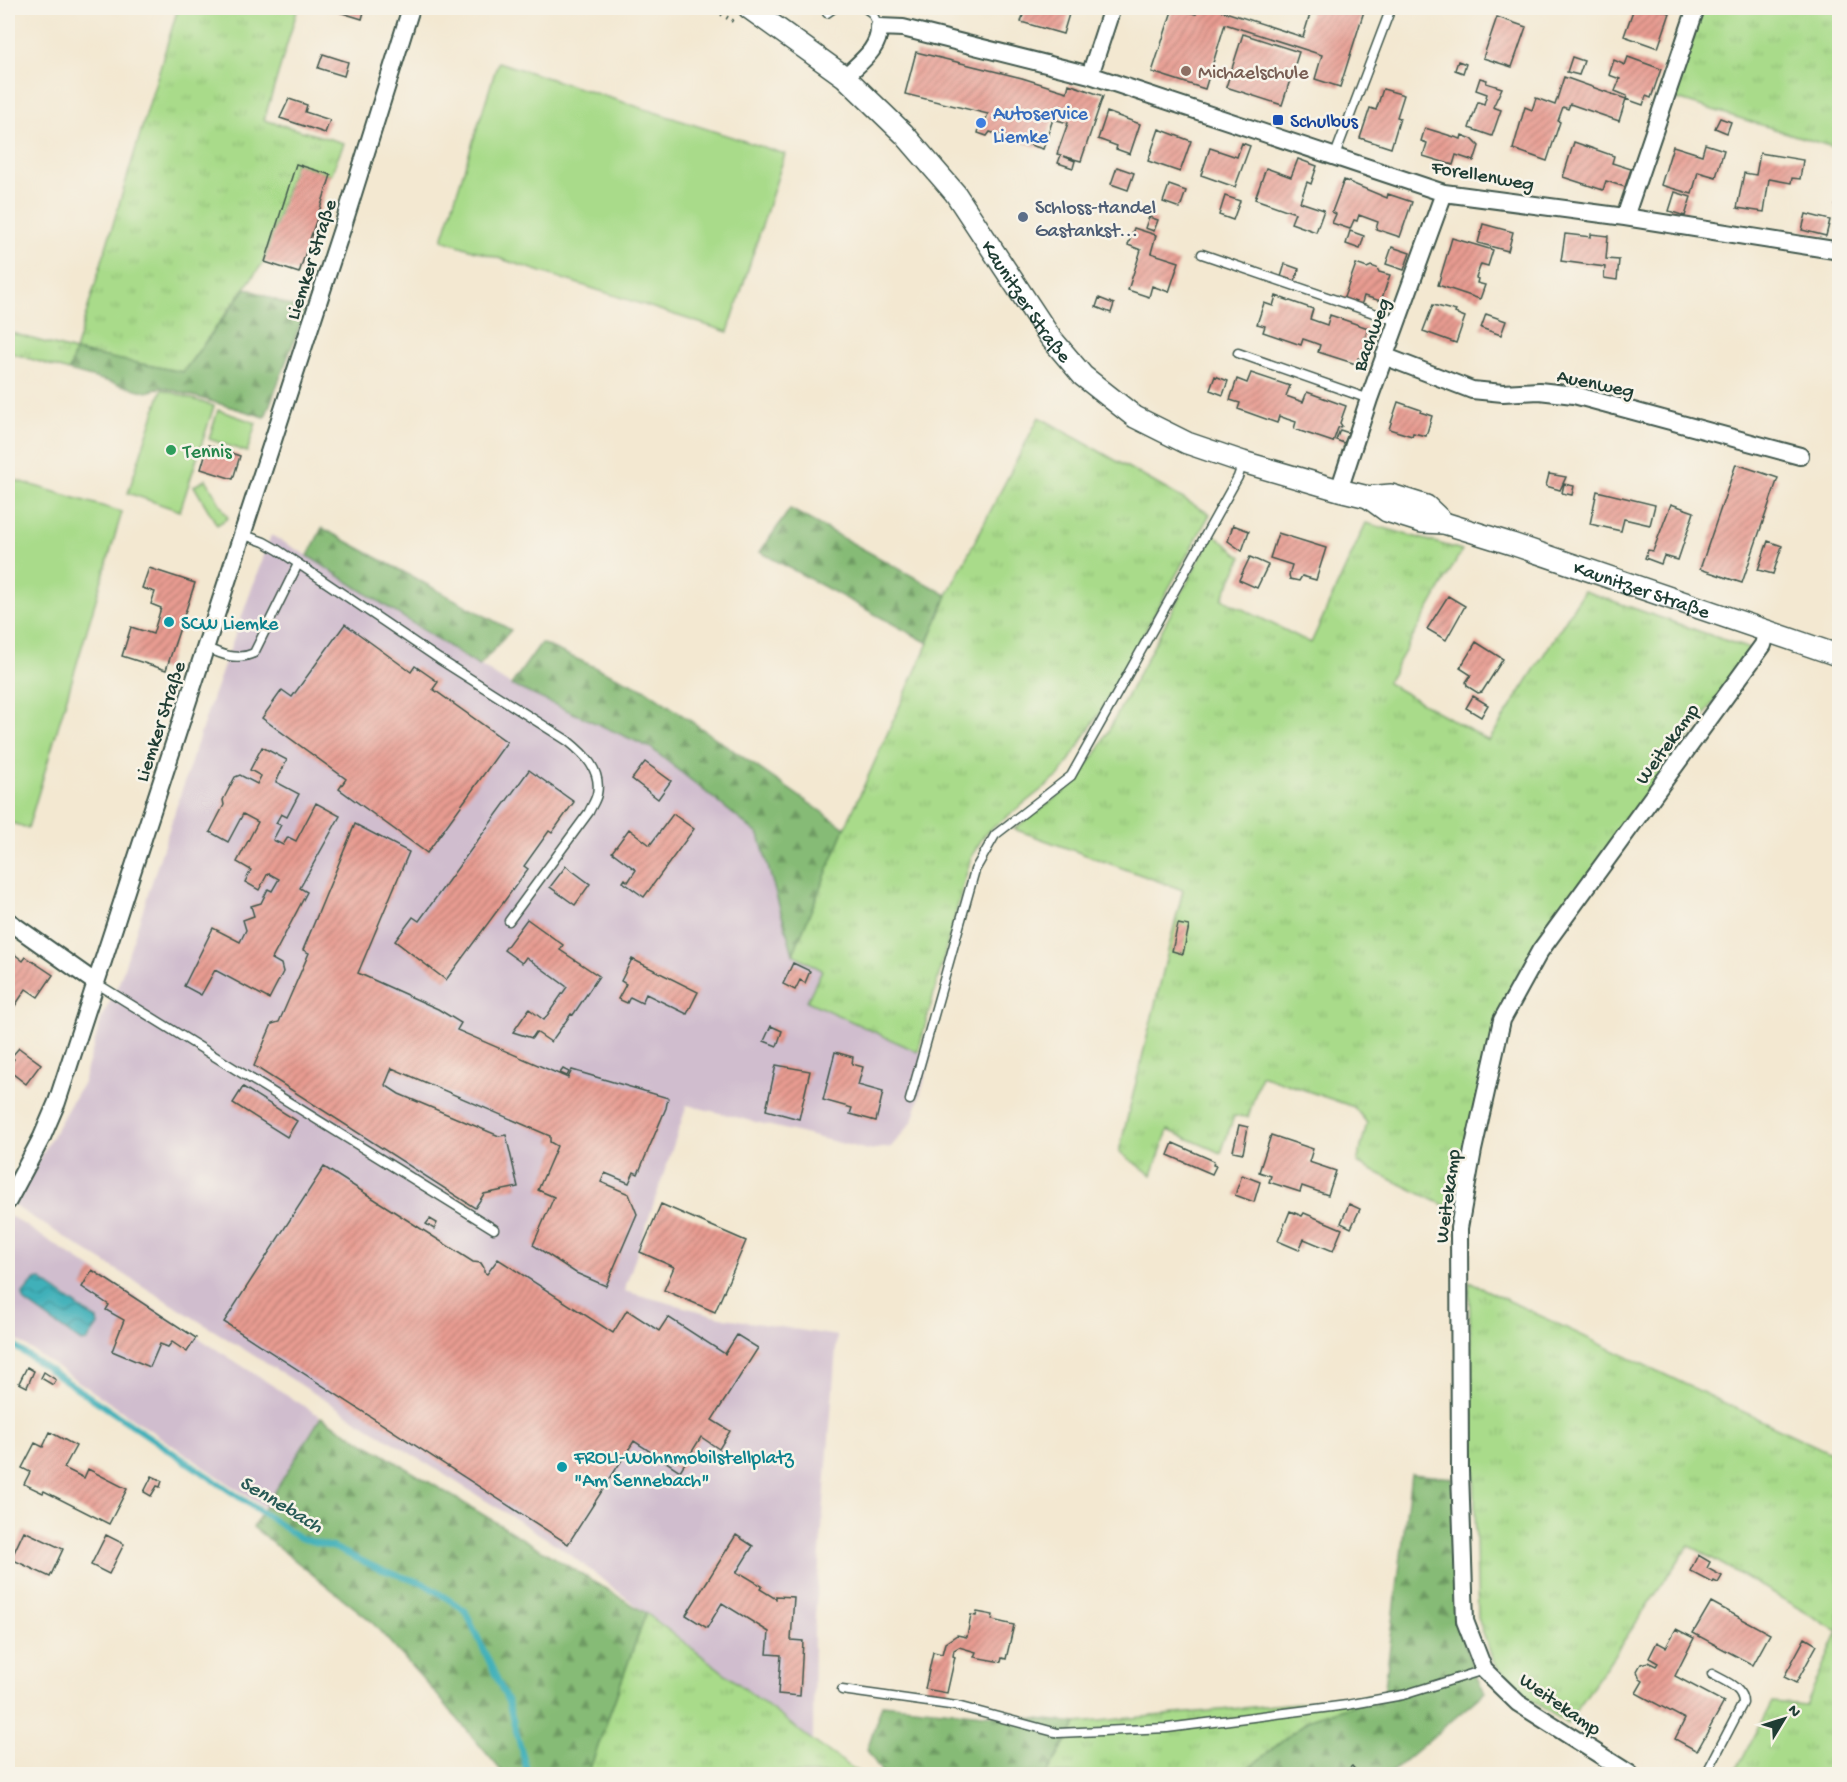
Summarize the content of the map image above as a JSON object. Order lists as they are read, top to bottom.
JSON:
{
  "streets": {
    "street": [
      "Forellenweg",
      "Liemker Straße",
      "Kaunitzer Straße",
      "Bachweg",
      "Auenweg",
      "Weitekamp"
    ]
  },
  "crossings": [
    ["Forellenweg", "Bachweg"],
    ["Kaunitzer Straße", "Bachweg"],
    ["Kaunitzer Straße", "Weitekamp"],
    ["Bachweg", "Auenweg"]
  ],
  "water": ["Sennebach"],
  "places": {
    "other": [
      "Michaelschule",
      "Autoservice Liemke",
      "Schloss-Handel Gastankst...",
      "Tennis",
      "SCW Liemke",
      "FROLI-Wohnmobilstellplatz \"Am Sennebach\""
    ],
    "transit": ["Schulbus"]
  },
  "north": "top right"
}
